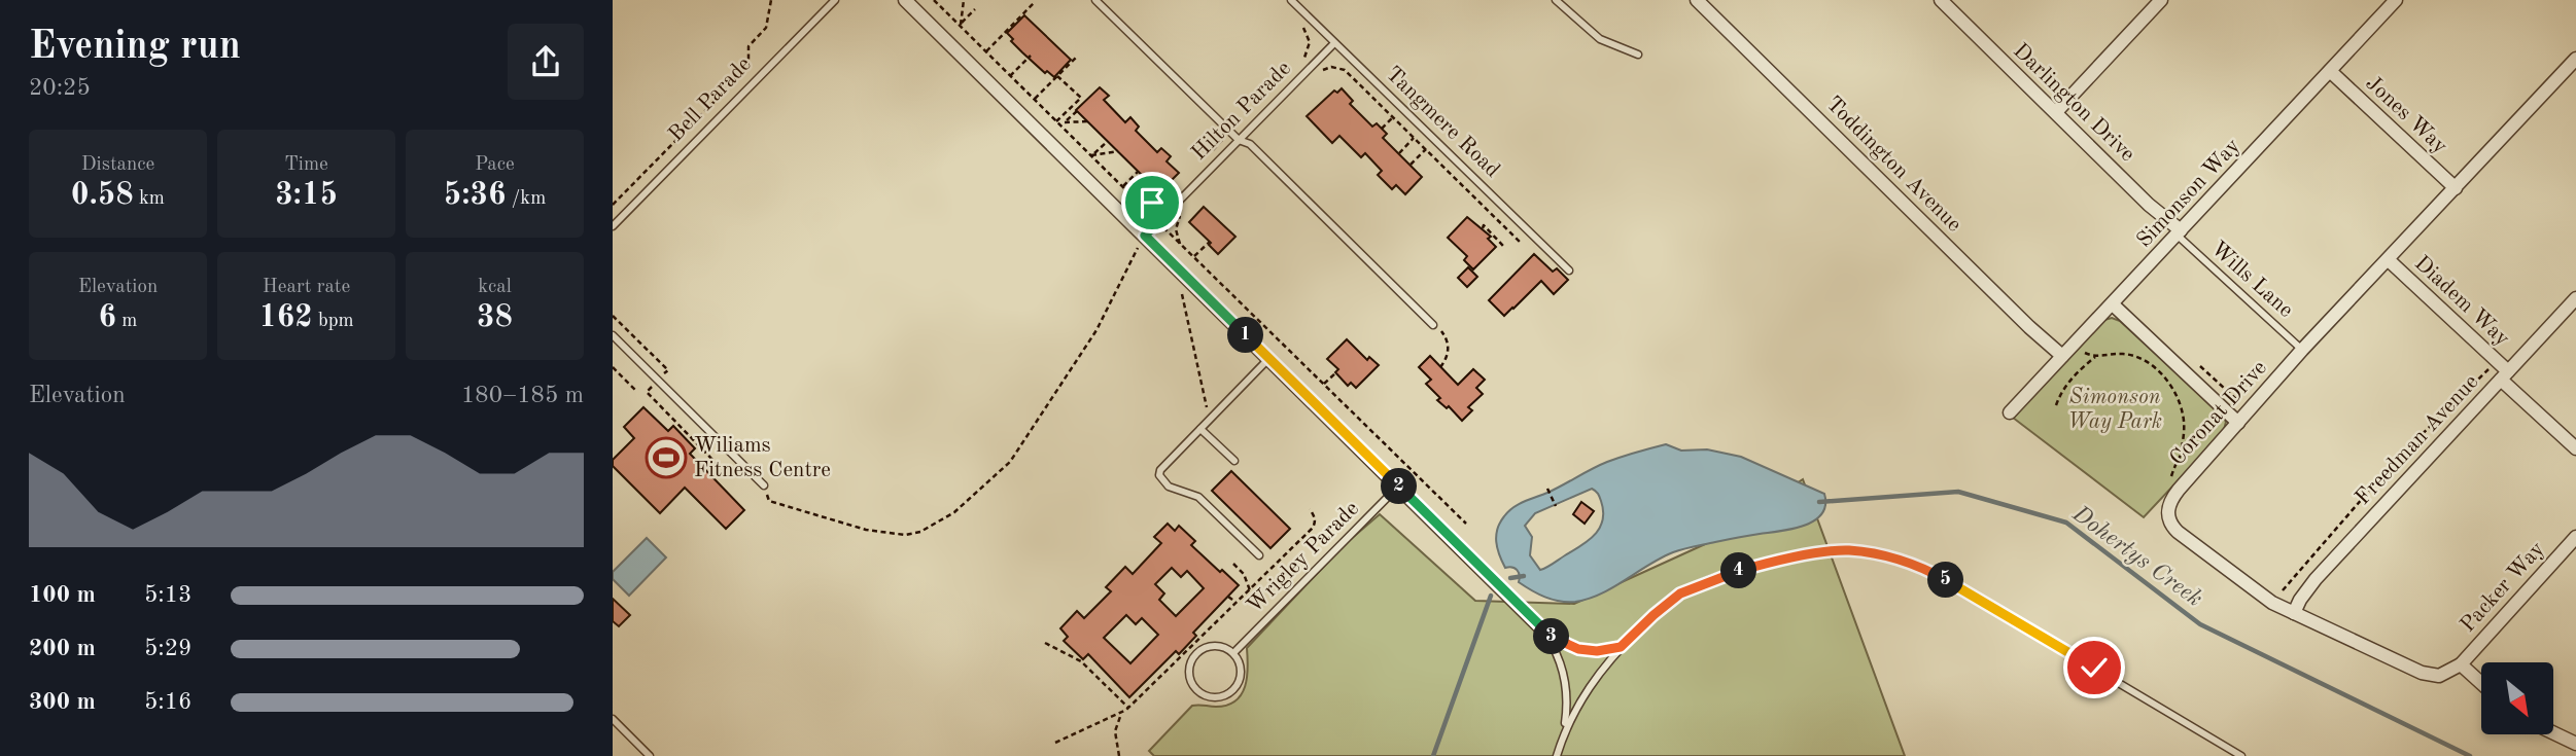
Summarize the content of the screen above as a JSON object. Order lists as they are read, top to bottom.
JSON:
{
  "streets": {
    "street": [
      "Darlington Drive",
      "Jones Way",
      "Toddington Avenue",
      "Simonson Way",
      "Diadem Way",
      "Coronat Drive",
      "Freedman Avenue",
      "Packer Way"
    ],
    "lane": [
      "Bell Parade",
      "Hilton Parade",
      "Tangmere Road",
      "Wills Lane",
      "Wrigley Parade"
    ]
  },
  "crossings": [
    ["Darlington Drive", "Simonson Way"],
    ["Darlington Drive", "Wills Lane"],
    ["Hilton Parade", "Tangmere Road"],
    ["Jones Way", "Simonson Way"],
    ["Jones Way", "Coronat Drive"],
    ["Toddington Avenue", "Simonson Way"],
    ["Simonson Way", "Wills Lane"],
    ["Wills Lane", "Coronat Drive"],
    ["Diadem Way", "Coronat Drive"],
    ["Diadem Way", "Freedman Avenue"],
    ["Coronat Drive", "Freedman Avenue"],
    ["Coronat Drive", "Packer Way"]
  ],
  "water": ["Dohertys Creek"],
  "parks": ["Simonson Way Park"],
  "places": {
    "sports": ["Wiliams Fitness Centre"]
  },
  "north": "bottom right",
  "page": {
    "heading": ["Evening run", "20:25"],
    "stats": [
      ["Distance", "0.58 km"],
      ["Time", "3:15"],
      ["Pace", "5:36 /km"],
      ["Elevation", "6 m"],
      ["Heart rate", "162 bpm"],
      ["kcal", "38"]
    ],
    "pins": [
      "1",
      "2",
      "4",
      "5",
      "3"
    ],
    "chart": ["Elevation", "180–185 m"],
    "list": [
      {
        "name": "100 m",
        "note": "5:13"
      },
      {
        "name": "200 m",
        "note": "5:29"
      },
      {
        "name": "300 m",
        "note": "5:16"
      }
    ]
  }
}
